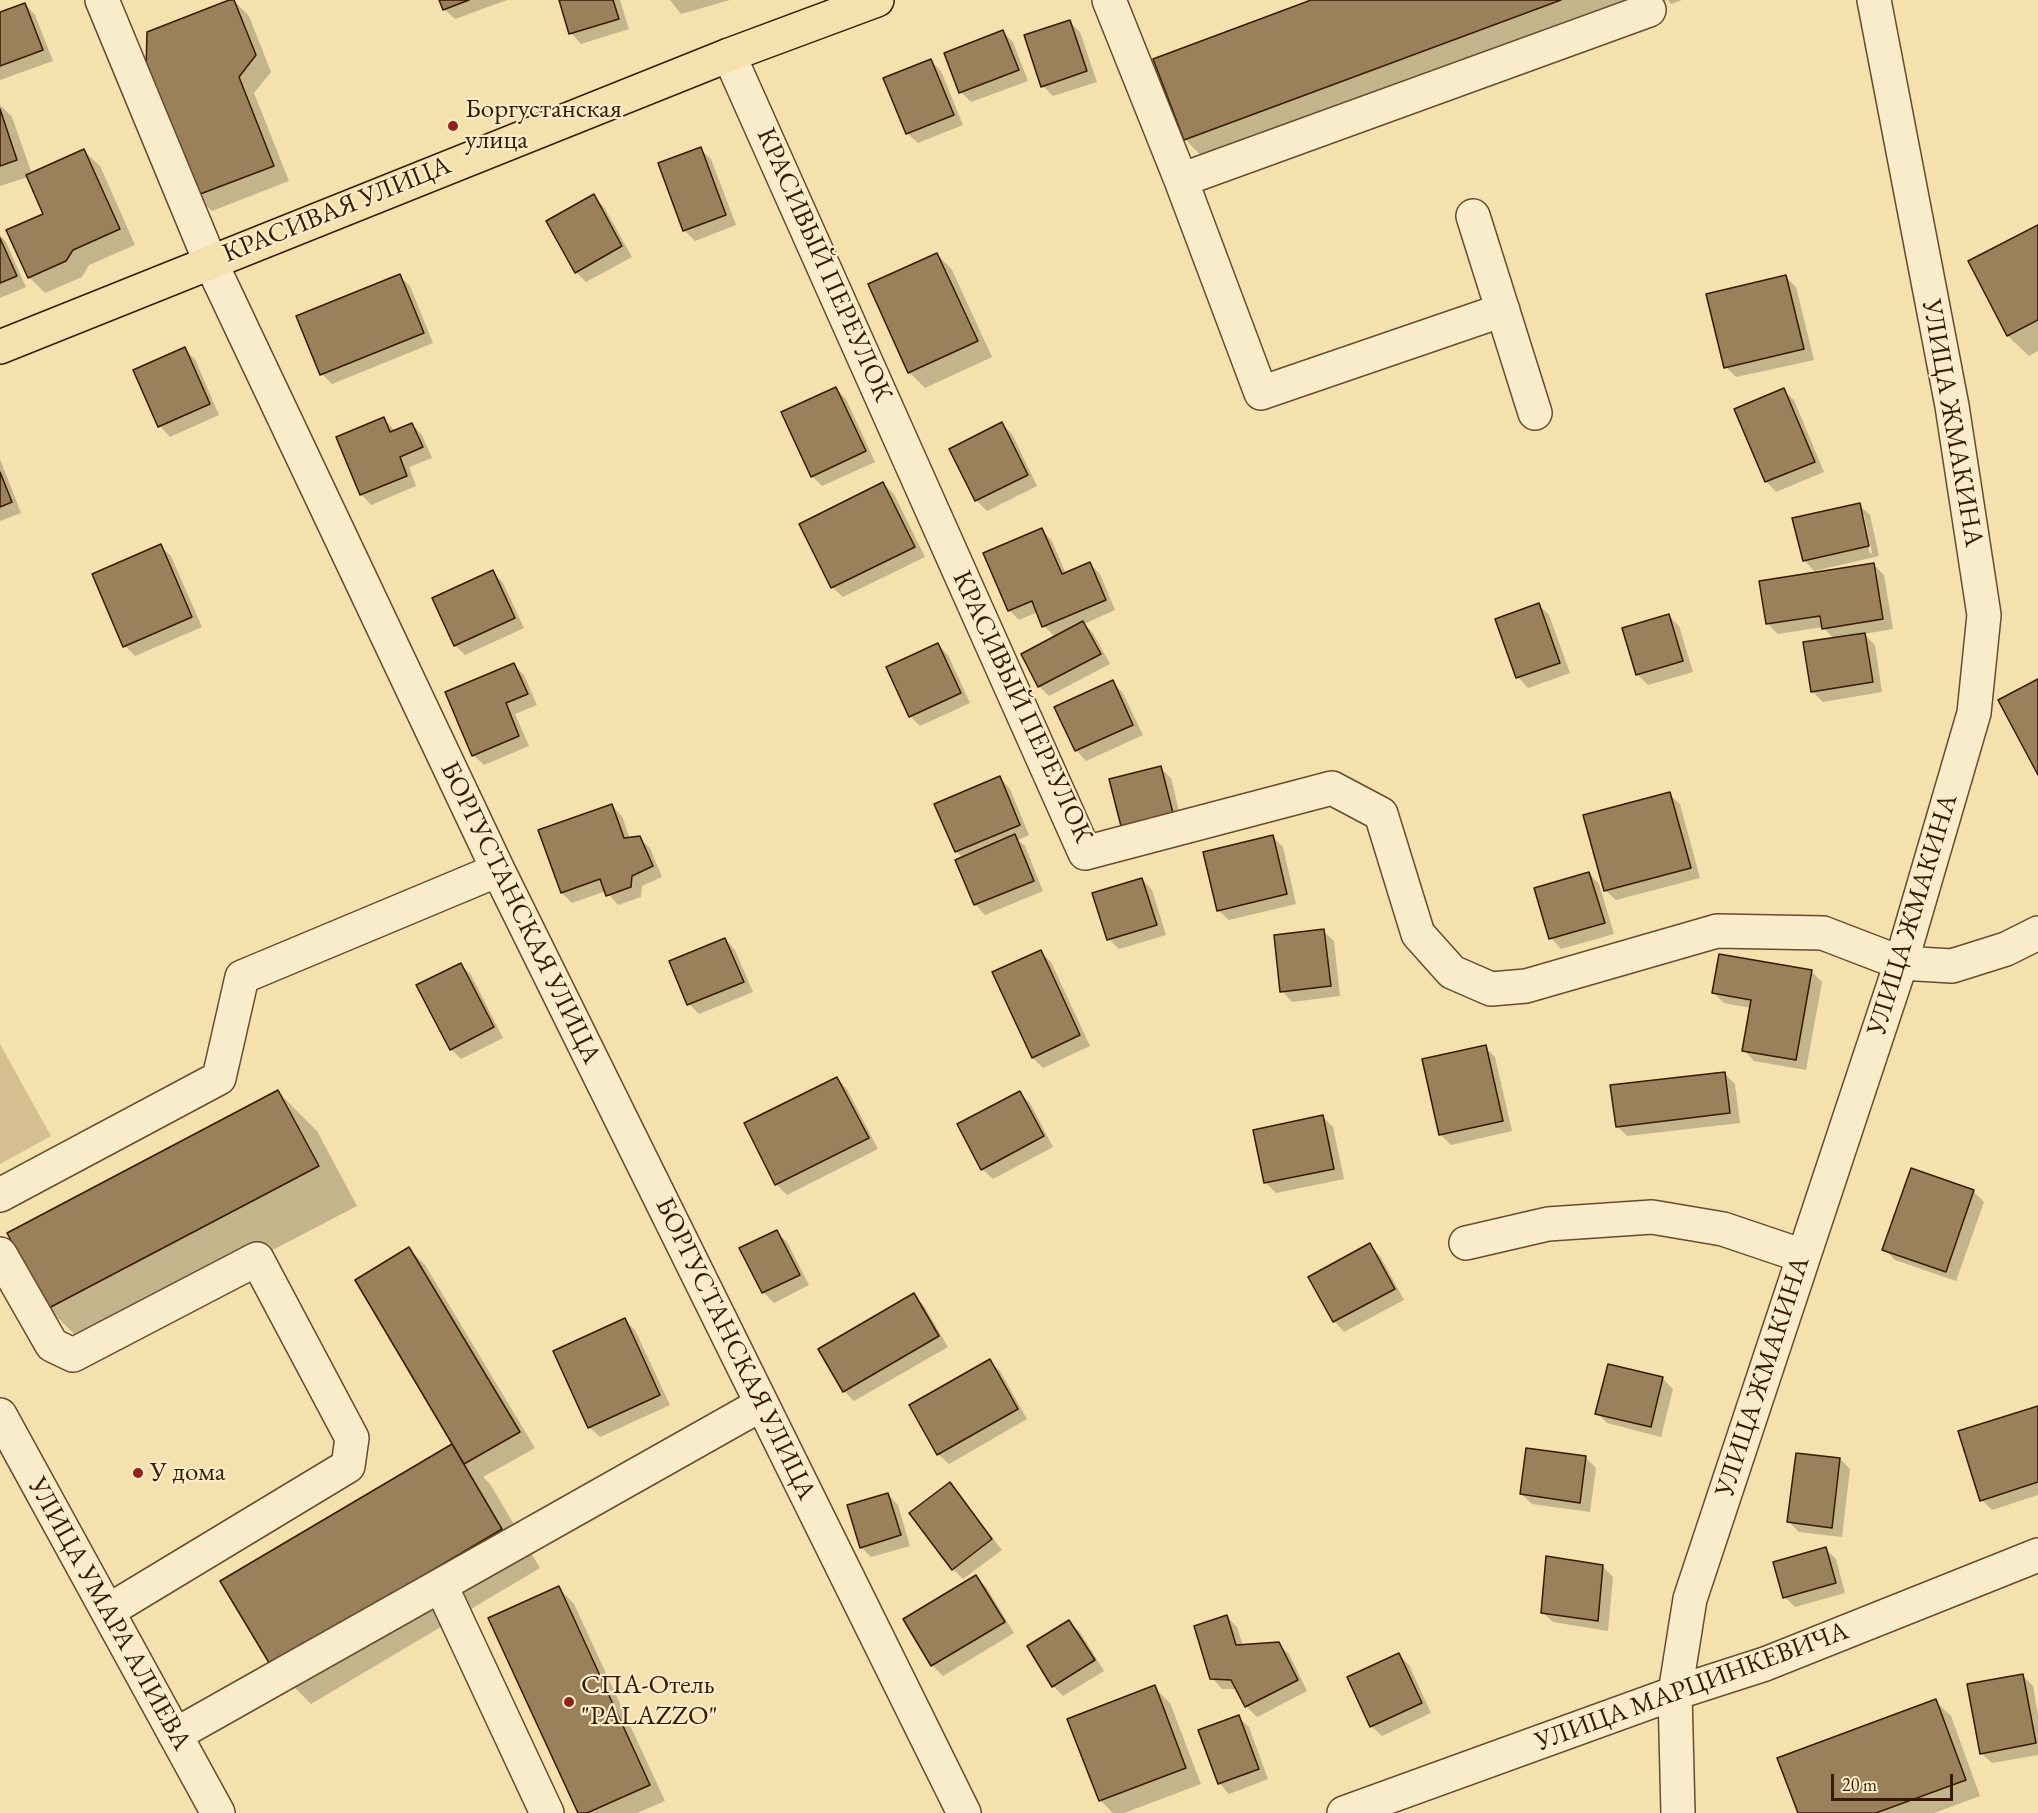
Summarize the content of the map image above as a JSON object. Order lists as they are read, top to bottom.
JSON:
{
  "streets": {
    "main road": ["КРАСИВАЯ УЛИЦА"],
    "street": [
      "КРАСИВЫЙ ПЕРЕУЛОК",
      "УЛИЦА ЖМАКИНА",
      "БОРГУСТАНСКАЯ УЛИЦА",
      "УЛИЦА УМАРА АЛИЕВА",
      "УЛИЦА МАРЦИНКЕВИЧА"
    ]
  },
  "crossings": [
    ["КРАСИВАЯ УЛИЦА", "КРАСИВЫЙ ПЕРЕУЛОК"],
    ["КРАСИВАЯ УЛИЦА", "БОРГУСТАНСКАЯ УЛИЦА"],
    ["КРАСИВЫЙ ПЕРЕУЛОК", "УЛИЦА ЖМАКИНА"],
    ["УЛИЦА ЖМАКИНА", "УЛИЦА МАРЦИНКЕВИЧА"]
  ],
  "places": ["Боргустанская улица", "У дома", "СПА-Отель \"PALAZZO\""],
  "scale_bar": "20 m"
}
